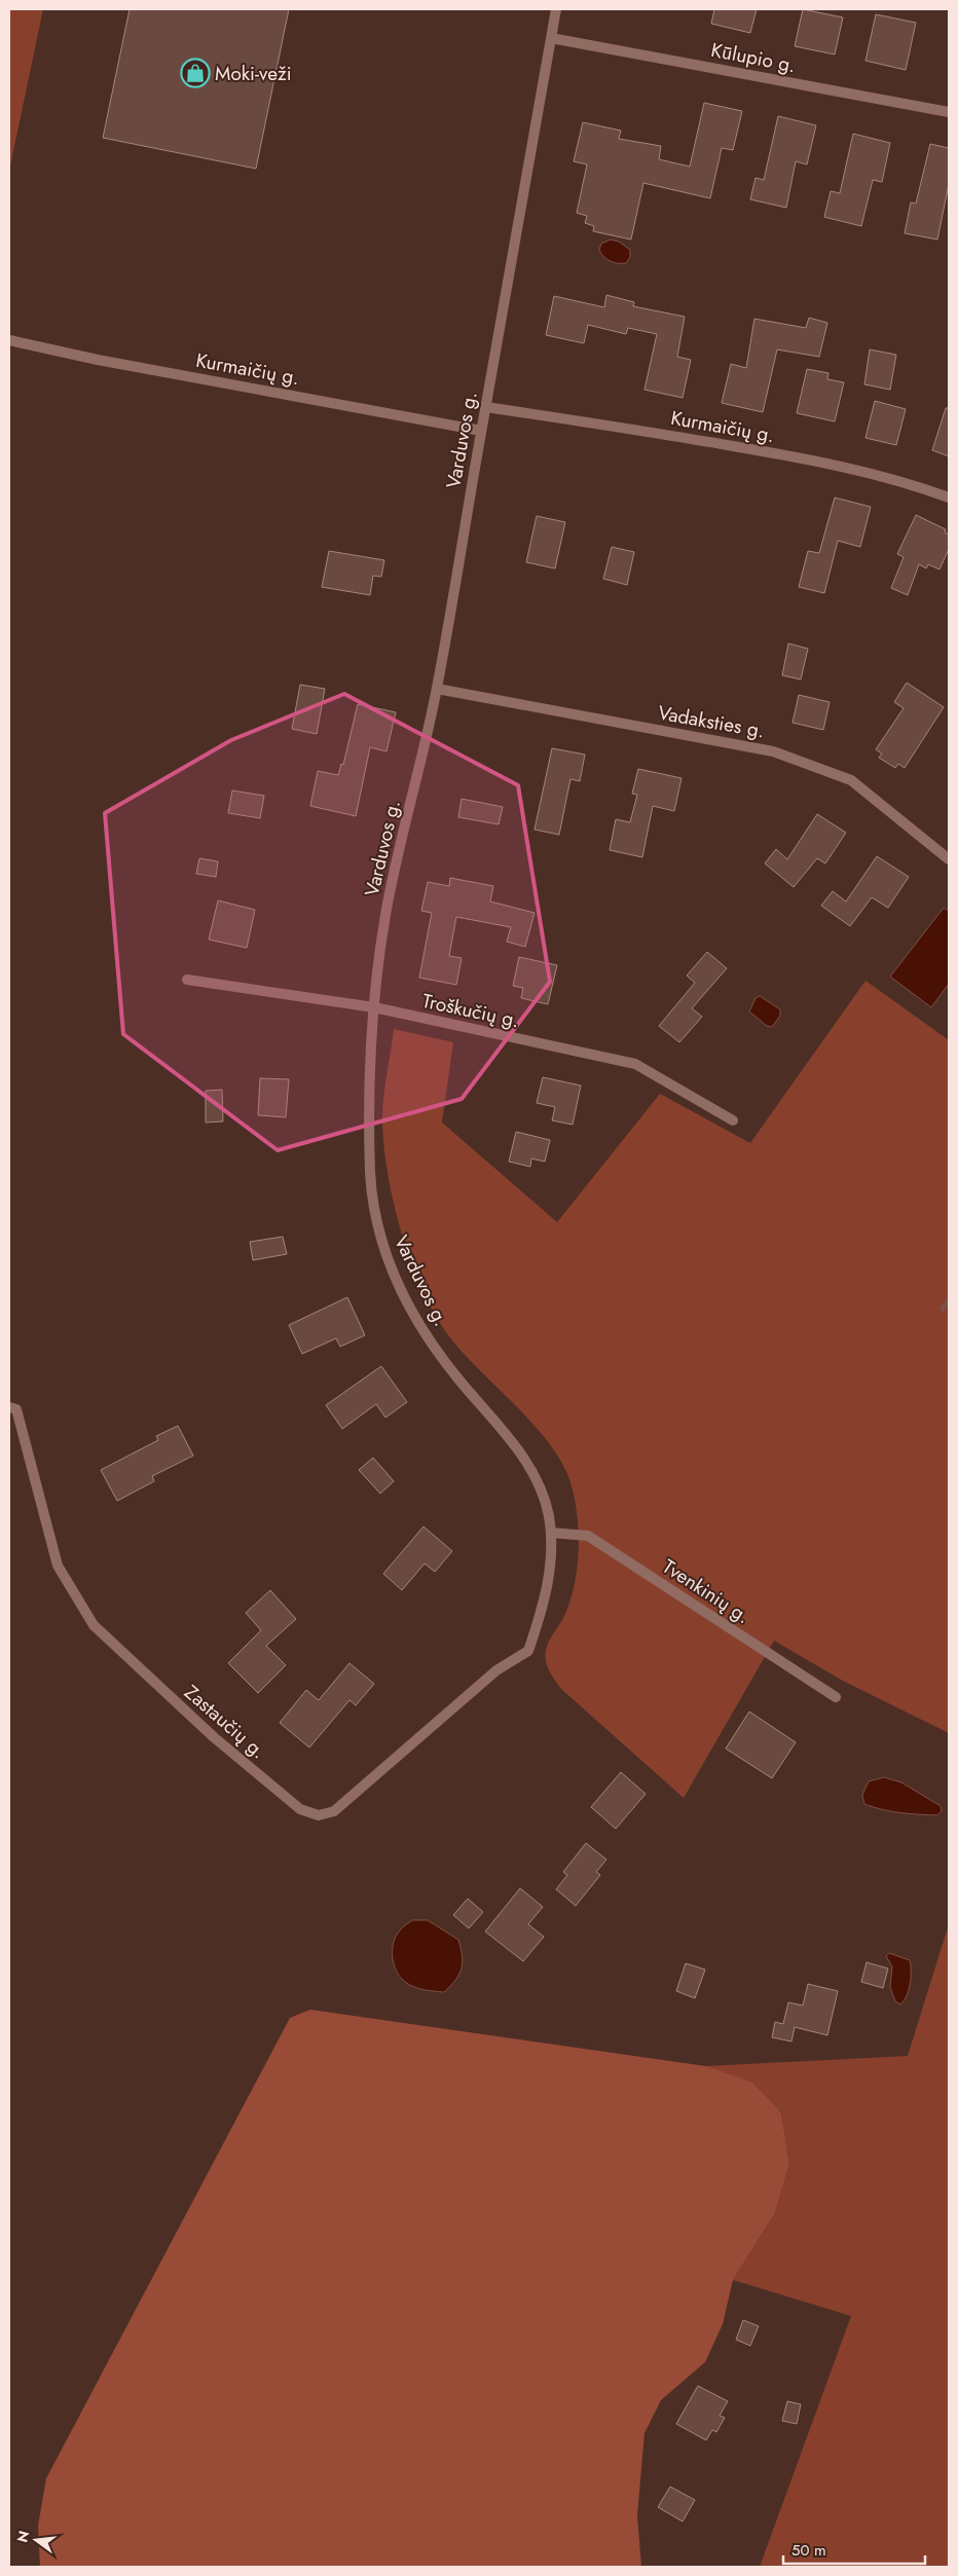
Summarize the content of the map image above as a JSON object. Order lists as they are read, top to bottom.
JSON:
{
  "streets": {
    "street": [
      "Kūlupio g.",
      "Kurmaičių g.",
      "Varduvos g.",
      "Vadaksties g.",
      "Troškučių g.",
      "Tvenkinių g.",
      "Zastaučių g."
    ]
  },
  "crossings": [
    ["Kūlupio g.", "Varduvos g."],
    ["Kurmaičių g.", "Varduvos g."],
    ["Varduvos g.", "Vadaksties g."],
    ["Varduvos g.", "Troškučių g."],
    ["Varduvos g.", "Tvenkinių g."],
    ["Varduvos g.", "Zastaučių g."]
  ],
  "places": {
    "shop": ["Moki-veži"]
  },
  "scale_bar": "50 m",
  "north": "left"
}
